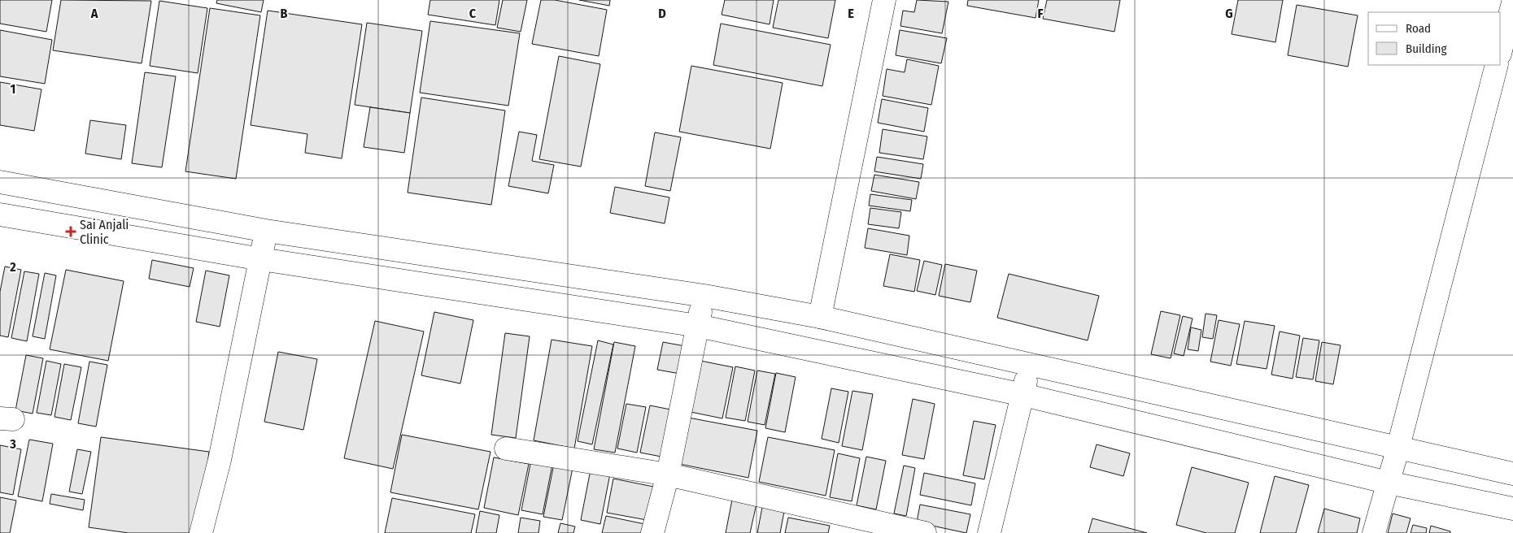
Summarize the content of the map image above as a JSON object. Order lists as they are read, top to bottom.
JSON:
{
  "places": {
    "health": ["Sai Anjali Clinic"]
  },
  "legend": ["Road", "Building"],
  "grid": {
    "columns": [
      "A",
      "B",
      "C",
      "D",
      "E",
      "F",
      "G"
    ],
    "rows": ["1", "2", "3"]
  }
}
